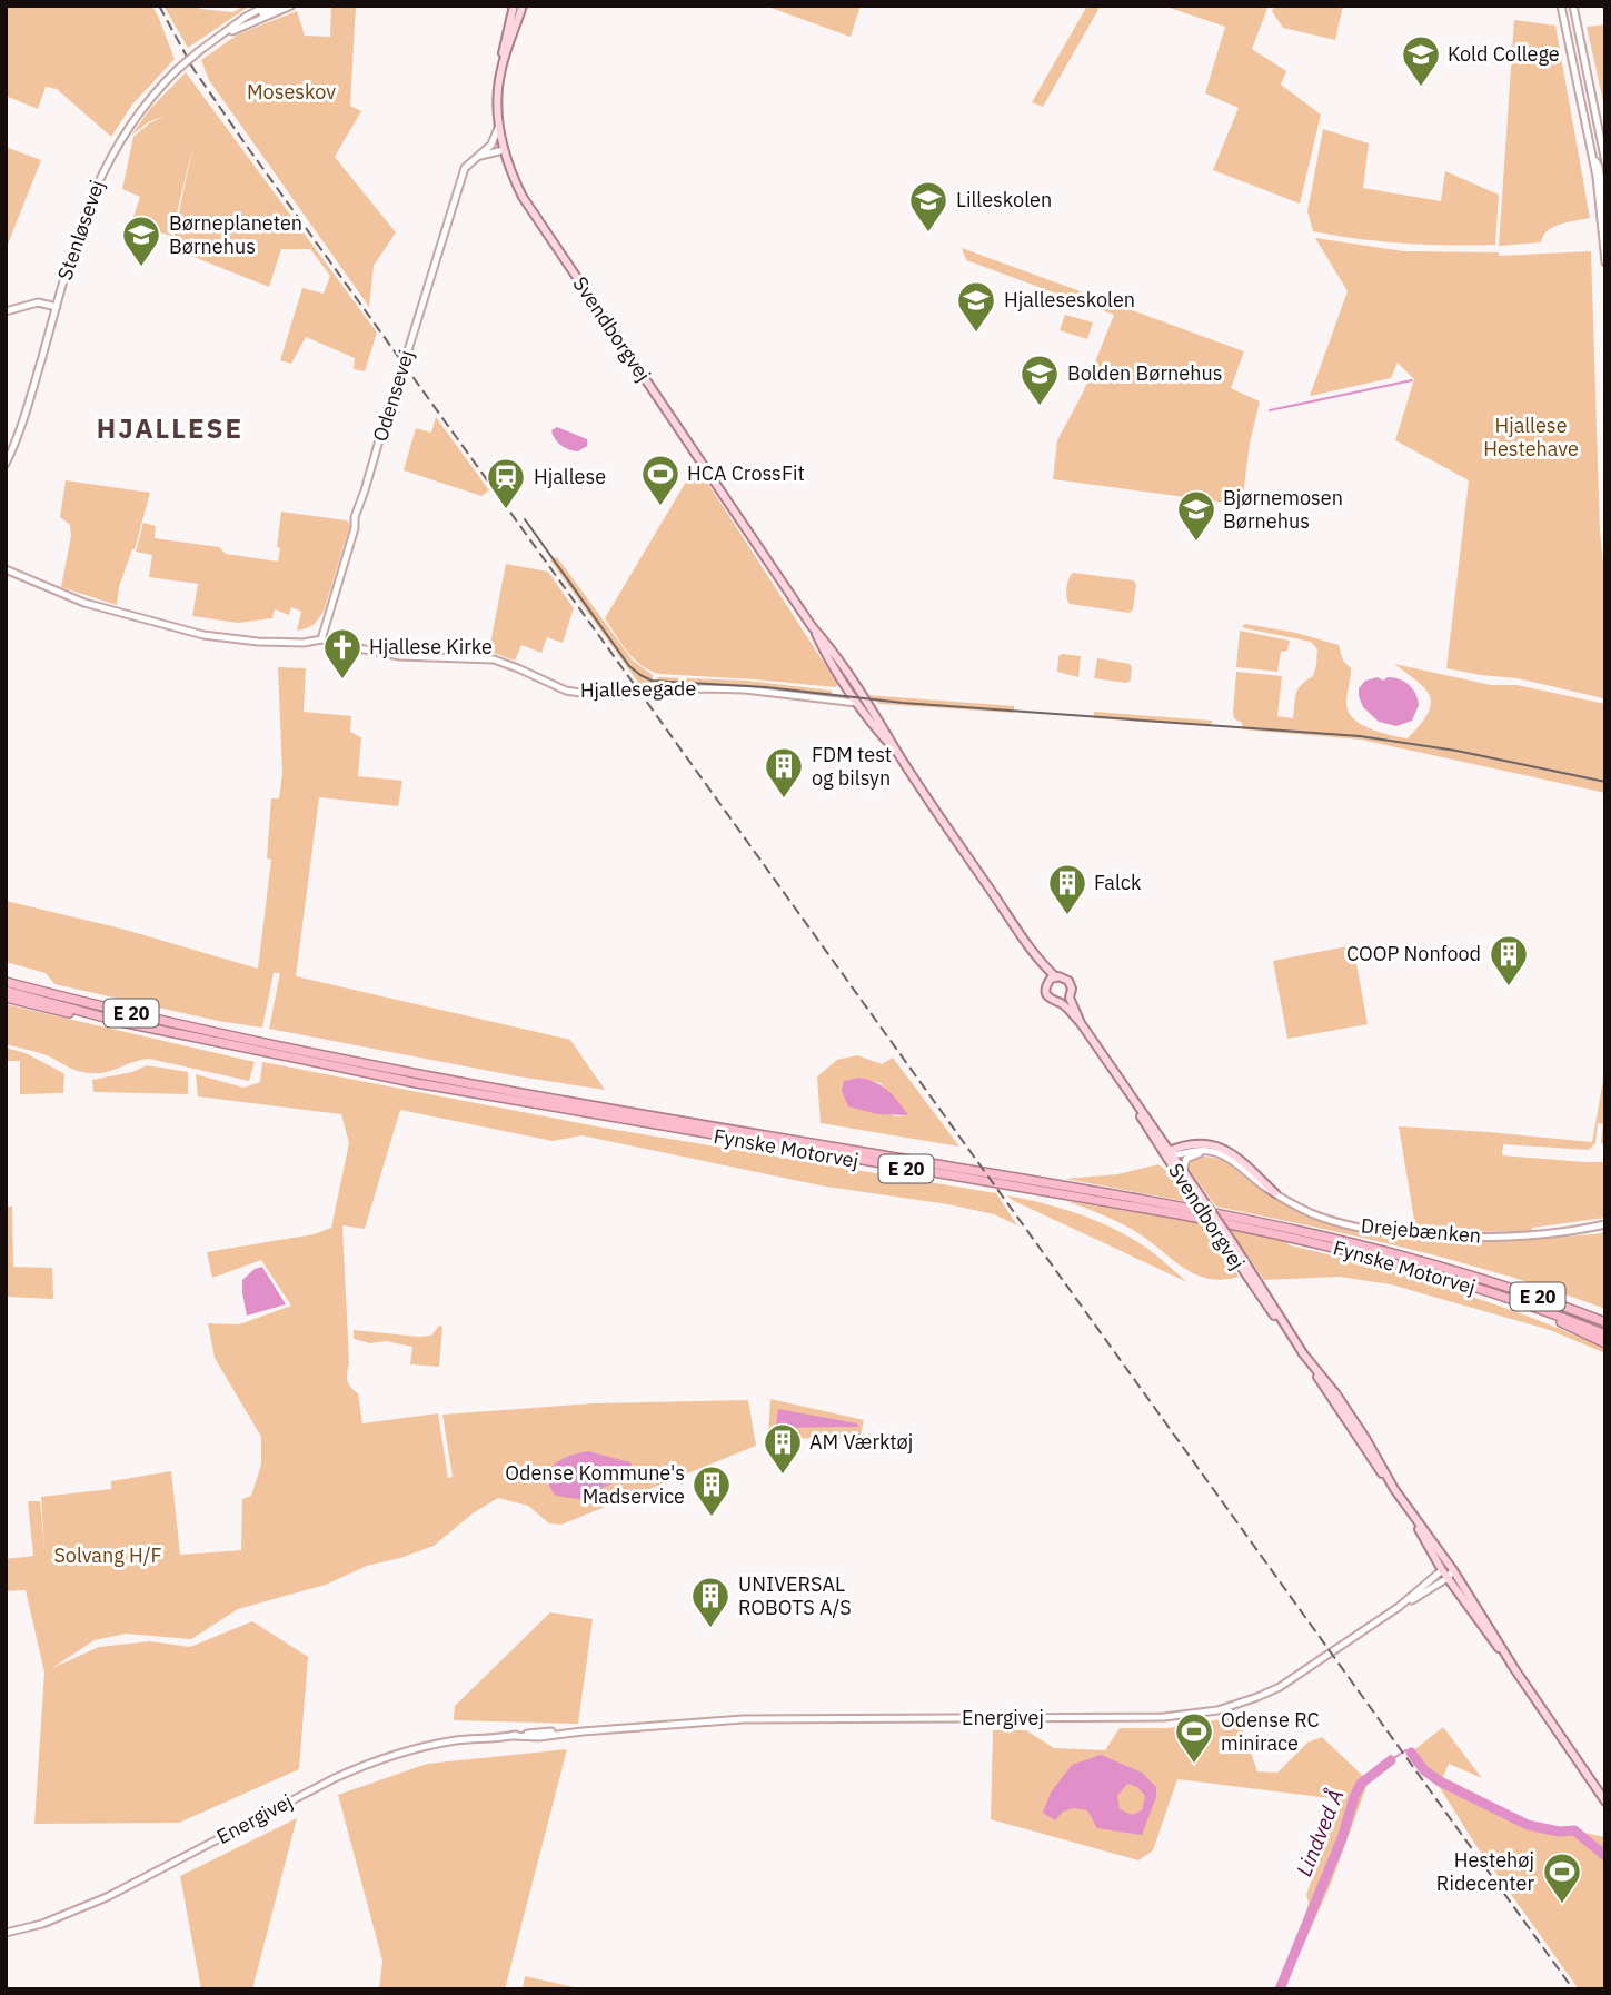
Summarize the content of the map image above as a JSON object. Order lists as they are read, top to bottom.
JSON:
{
  "streets": {
    "highway": ["E 20", "Fynske Motorvej"],
    "main road": ["Svendborgvej"],
    "street": [
      "Stenløsevej",
      "Odensevej",
      "Hjallesegade",
      "Drejebænken",
      "Energivej"
    ]
  },
  "crossings": [
    ["Svendborgvej", "Odensevej"],
    ["Svendborgvej", "Hjallesegade"],
    ["Svendborgvej", "Drejebænken"],
    ["Svendborgvej", "Energivej"],
    ["Odensevej", "Hjallesegade"]
  ],
  "districts": ["HJALLESE"],
  "water": ["Lindved Å"],
  "parks": ["Moseskov", "Hjallese Hestehave", "Solvang H/F"],
  "places": {
    "school or university": [
      "Kold College",
      "Lilleskolen",
      "Børneplaneten Børnehus",
      "Hjalleseskolen",
      "Bolden Børnehus",
      "Bjørnemosen Børnehus"
    ],
    "sports": ["HCA CrossFit", "Odense RC minirace", "Hestehøj Ridecenter"],
    "station": ["Hjallese"],
    "church": ["Hjallese Kirke"],
    "building": [
      "FDM test og bilsyn",
      "Falck",
      "COOP Nonfood",
      "AM Værktøj",
      "Odense Kommune's Madservice",
      "UNIVERSAL ROBOTS A/S"
    ]
  }
}
